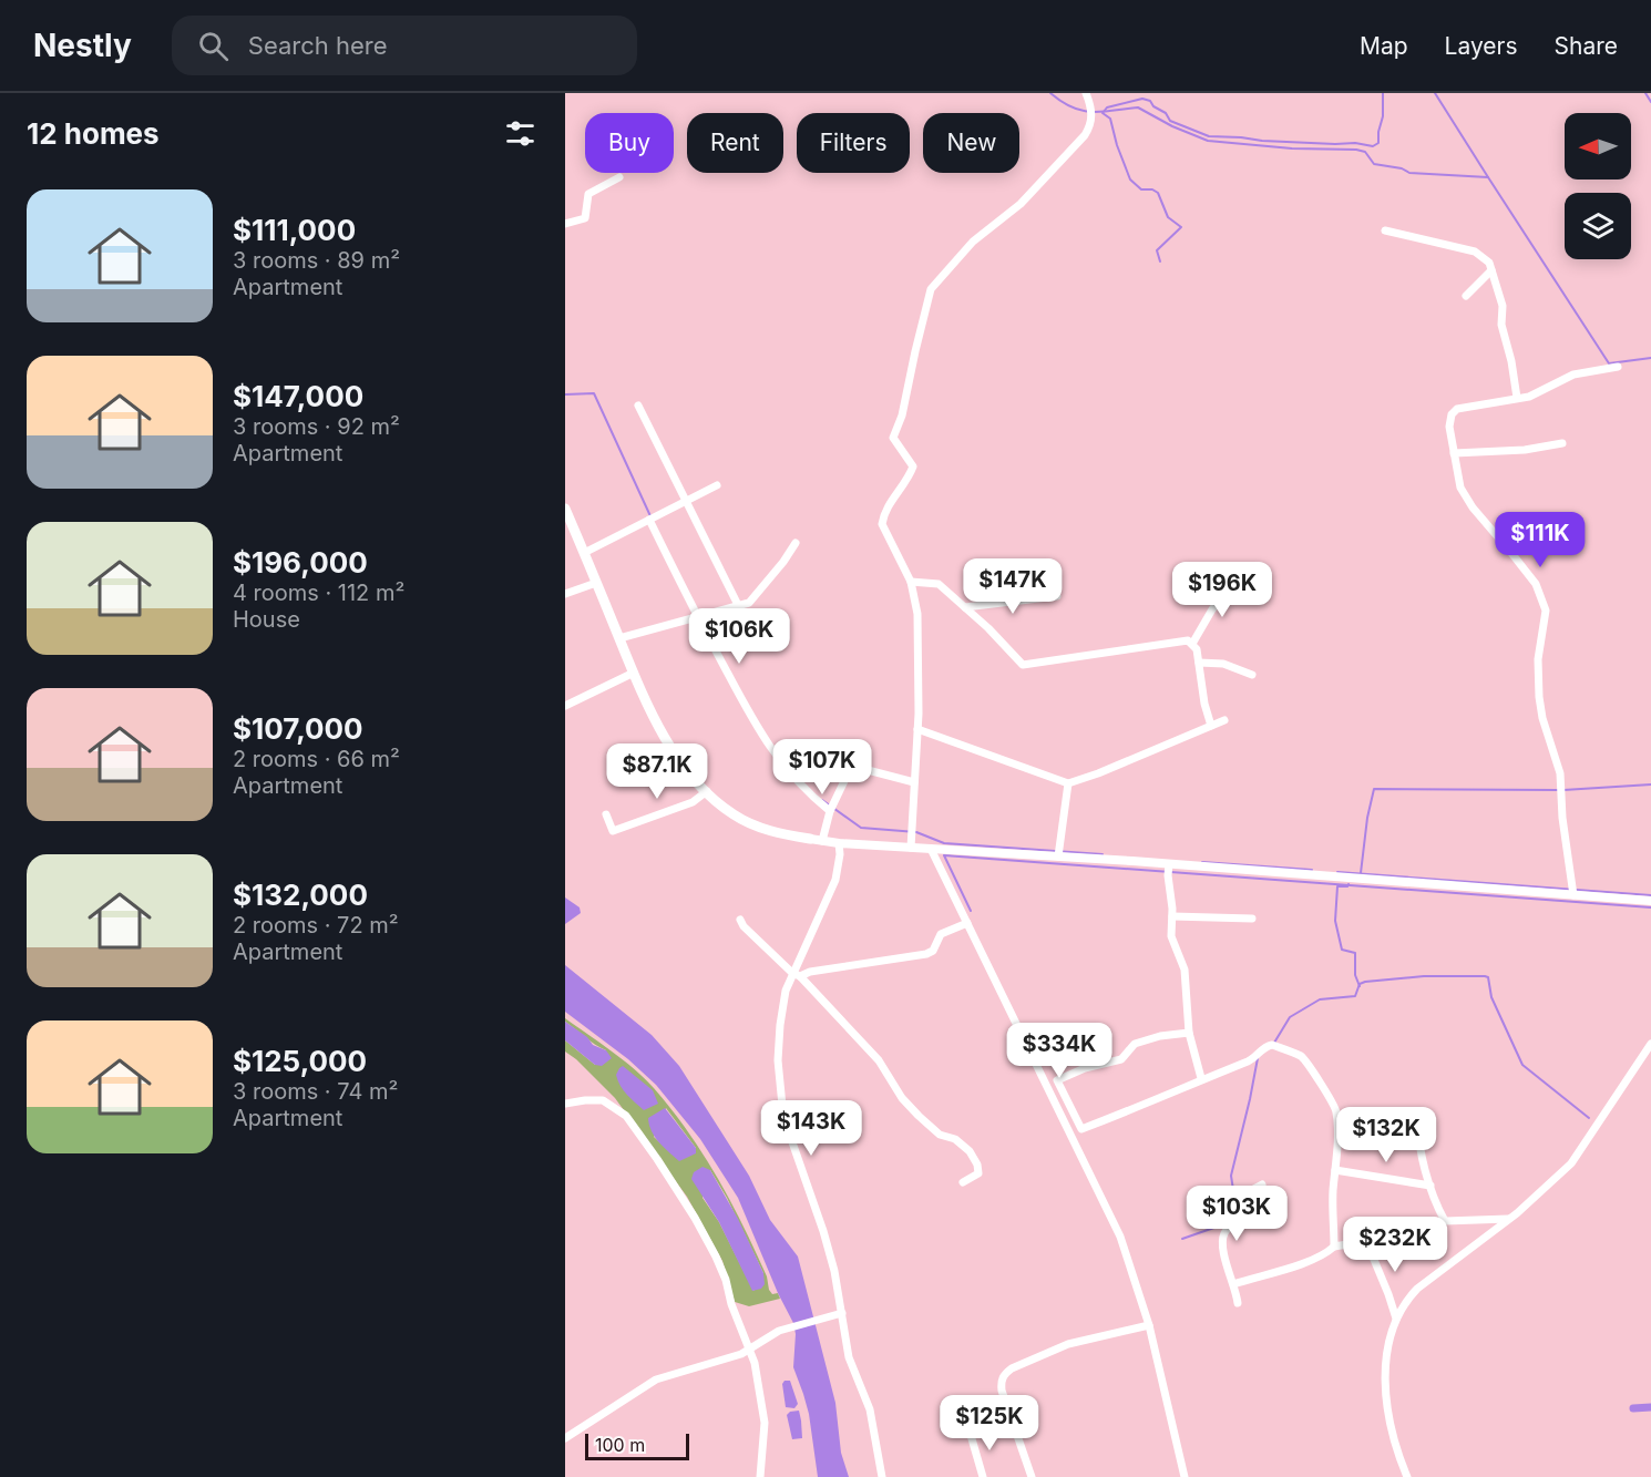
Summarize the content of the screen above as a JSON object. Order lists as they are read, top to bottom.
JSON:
{
  "scale_bar": "100 m",
  "north": "left",
  "page": {
    "header": "Nestly",
    "search": "Search here",
    "nav": ["Map", "Layers", "Share"],
    "heading": "12 homes",
    "chip": [
      "Buy",
      "Rent",
      "Filters",
      "New"
    ],
    "list": [
      {
        "name": "$111,000",
        "note": "3 rooms · 89 m² · Apartment"
      },
      {
        "name": "$147,000",
        "note": "3 rooms · 92 m² · Apartment"
      },
      {
        "name": "$196,000",
        "note": "4 rooms · 112 m² · House"
      },
      {
        "name": "$107,000",
        "note": "2 rooms · 66 m² · Apartment"
      },
      {
        "name": "$132,000",
        "note": "2 rooms · 72 m² · Apartment"
      },
      {
        "name": "$125,000",
        "note": "3 rooms · 74 m² · Apartment"
      }
    ],
    "price": [
      "$111K",
      "$147K",
      "$196K",
      "$106K",
      "$107K",
      "$87.1K",
      "$334K",
      "$143K",
      "$132K",
      "$103K",
      "$232K",
      "$125K"
    ],
    "scale": "100 m"
  }
}
